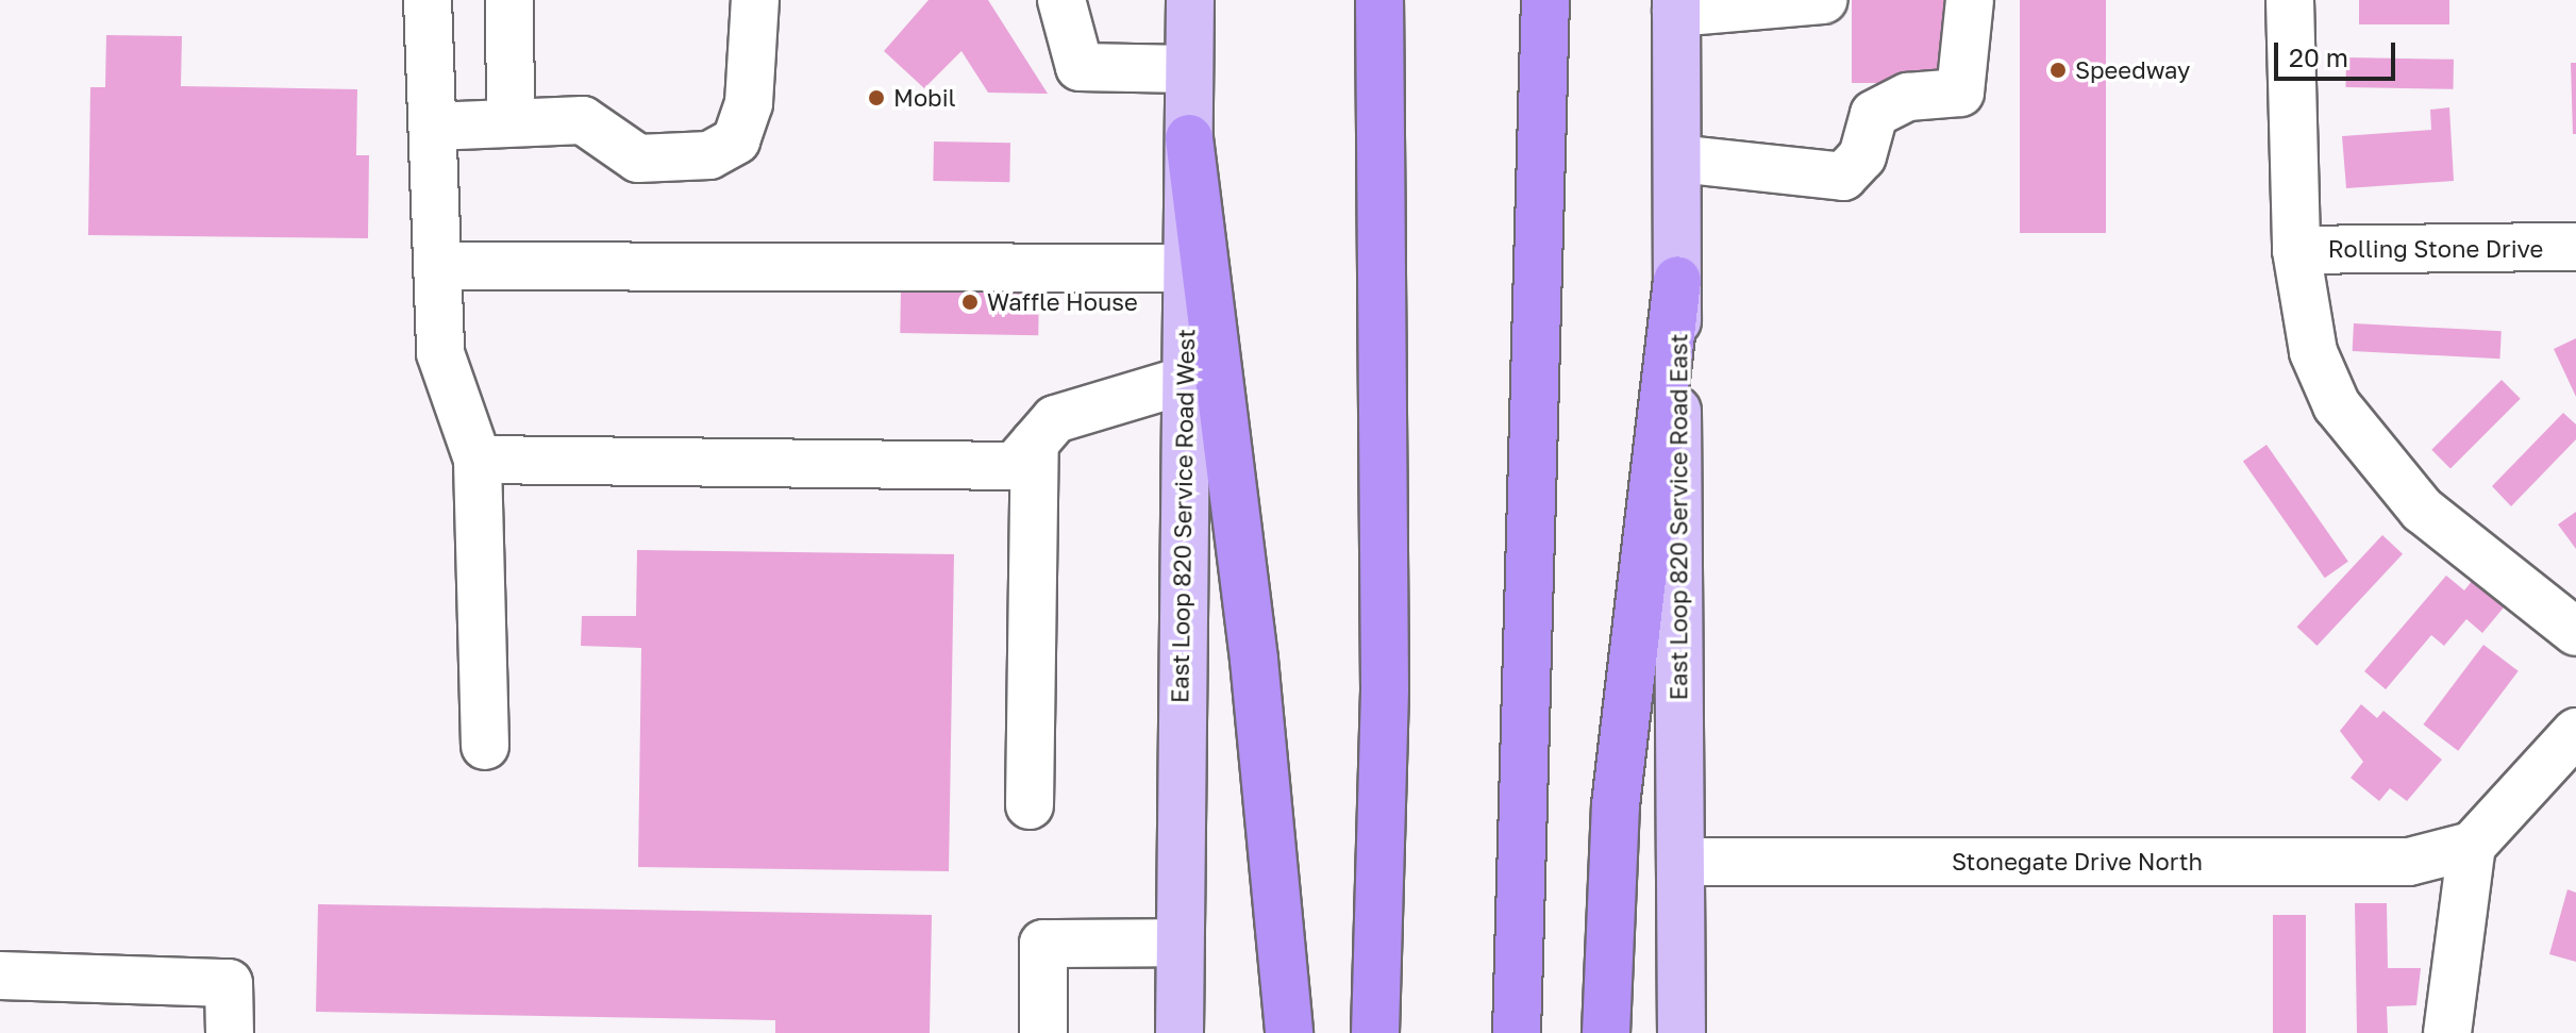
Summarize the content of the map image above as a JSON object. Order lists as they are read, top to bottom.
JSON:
{
  "streets": {
    "main road": ["East Loop 820 Service Road West", "East Loop 820 Service Road East"],
    "street": ["Rolling Stone Drive", "Stonegate Drive North"]
  },
  "crossings": [
    ["East Loop 820 Service Road East", "Stonegate Drive North"]
  ],
  "places": ["Speedway", "Mobil", "Waffle House"],
  "scale_bar": "20 m"
}
